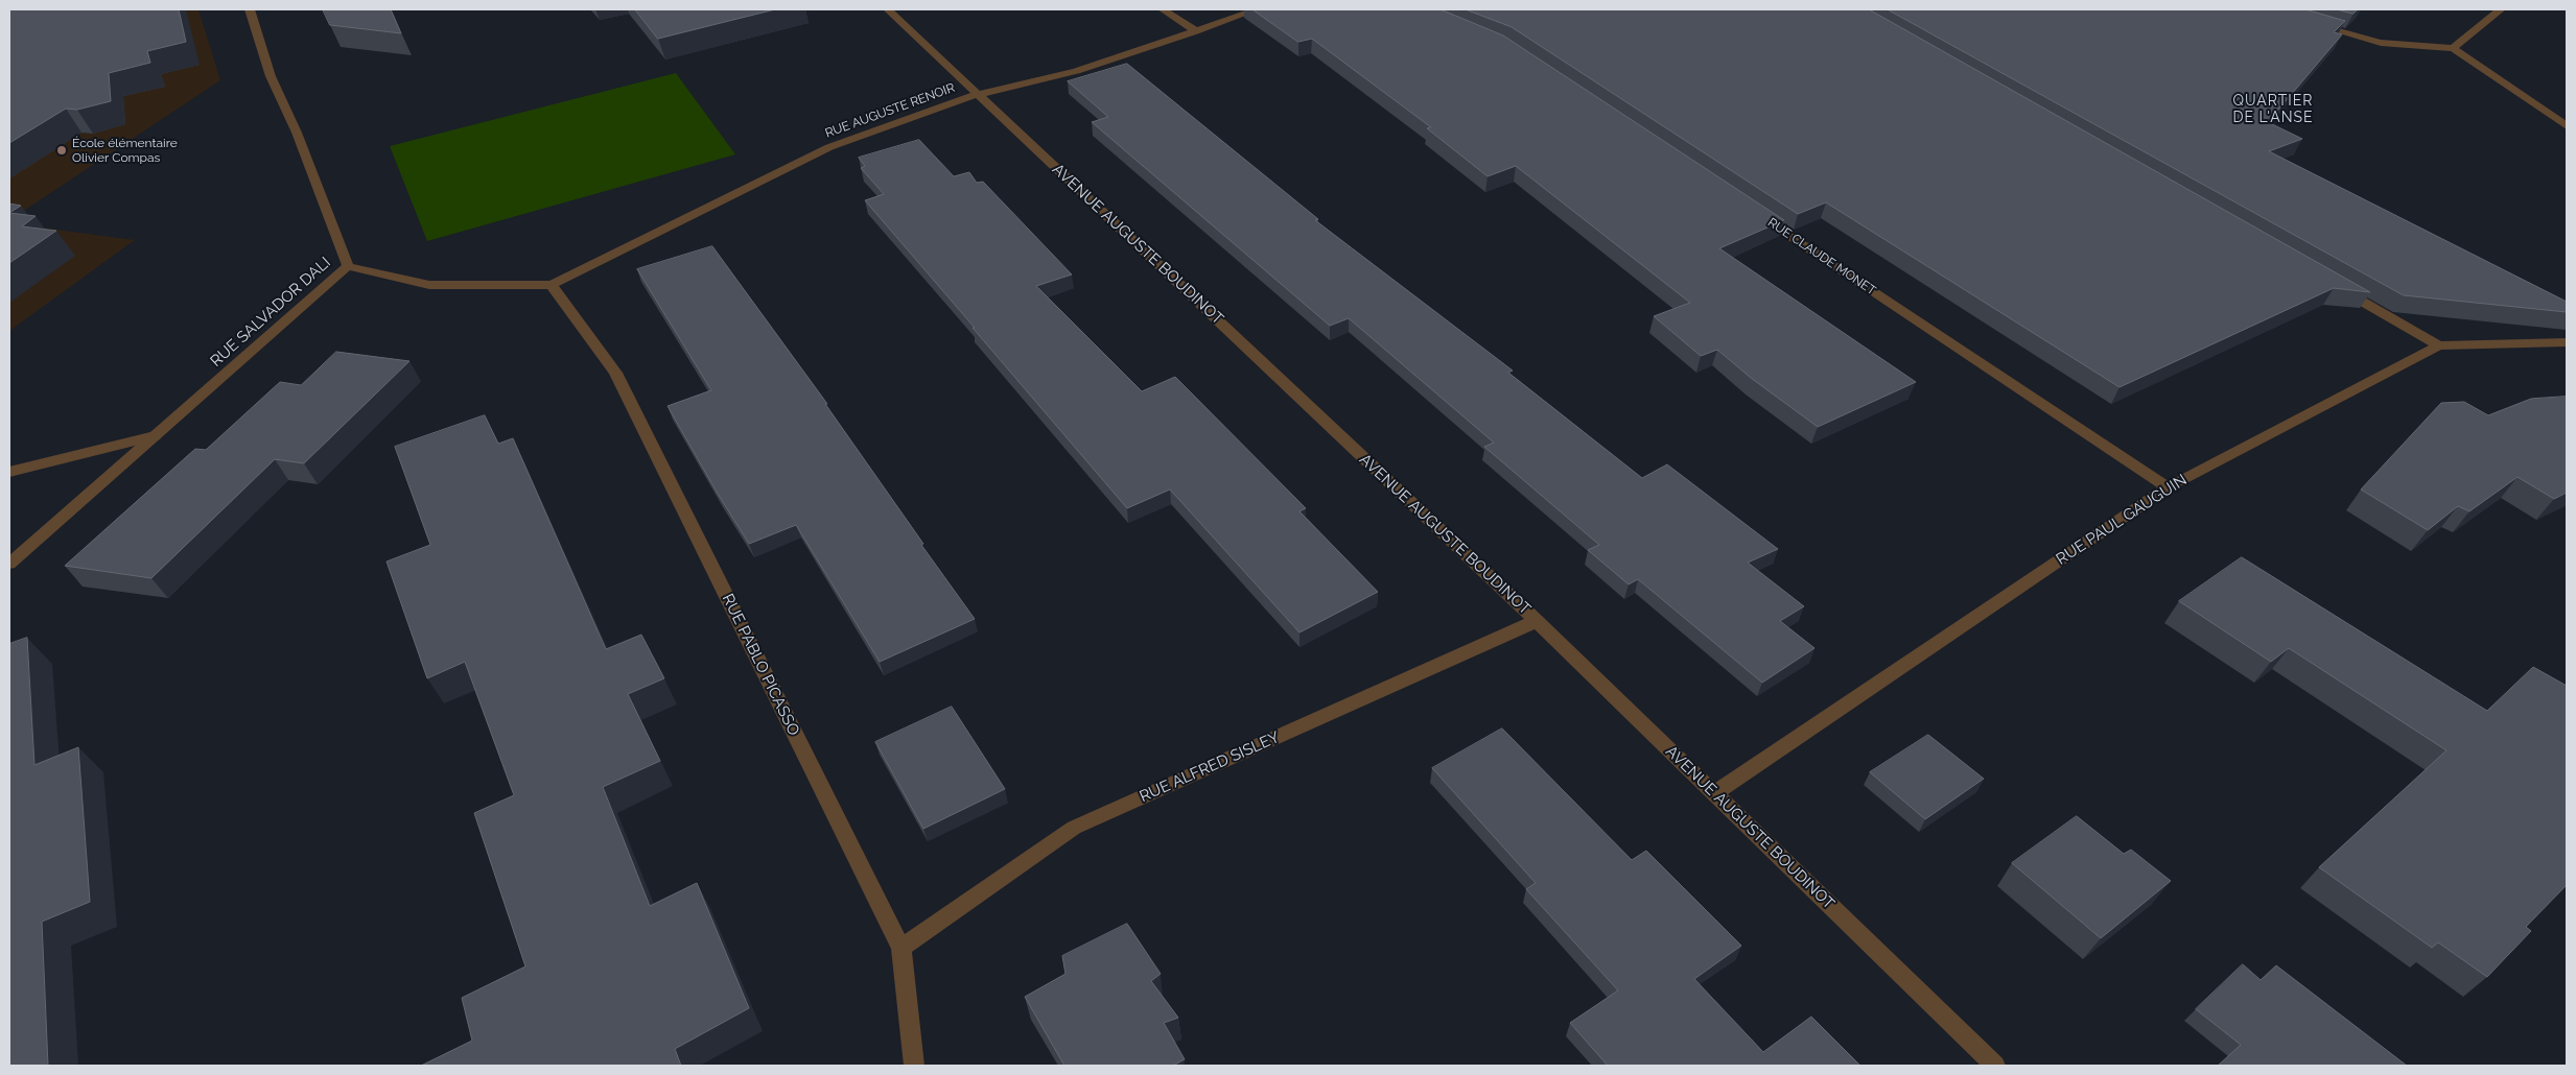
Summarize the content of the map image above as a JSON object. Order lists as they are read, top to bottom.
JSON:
{
  "streets": {
    "street": [
      "RUE AUGUSTE RENOIR",
      "AVENUE AUGUSTE BOUDINOT",
      "RUE CLAUDE MONET",
      "RUE SALVADOR DALI",
      "RUE PAUL GAUGUIN",
      "RUE PABLO PICASSO",
      "RUE ALFRED SISLEY"
    ]
  },
  "crossings": [
    ["RUE AUGUSTE RENOIR", "AVENUE AUGUSTE BOUDINOT"],
    ["RUE AUGUSTE RENOIR", "RUE PABLO PICASSO"],
    ["AVENUE AUGUSTE BOUDINOT", "RUE PAUL GAUGUIN"],
    ["AVENUE AUGUSTE BOUDINOT", "RUE ALFRED SISLEY"],
    ["RUE CLAUDE MONET", "RUE PAUL GAUGUIN"],
    ["RUE PABLO PICASSO", "RUE ALFRED SISLEY"]
  ],
  "districts": ["QUARTIER DE L'ANSE"],
  "places": ["École élémentaire Olivier Compas"]
}
